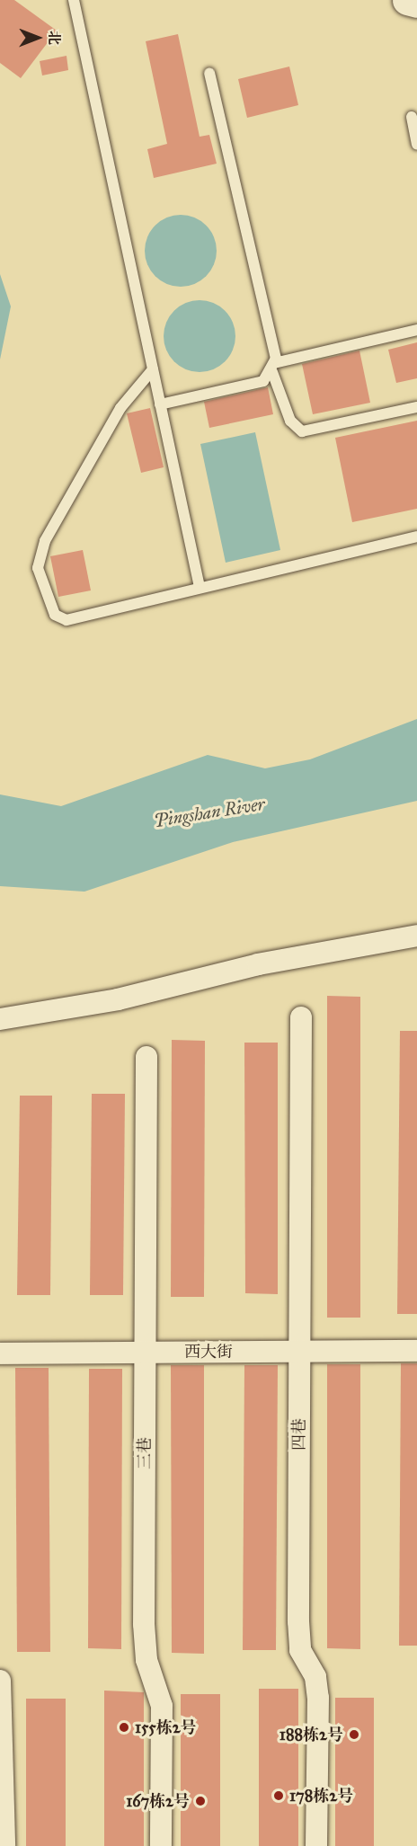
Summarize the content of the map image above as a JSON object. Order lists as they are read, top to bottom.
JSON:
{
  "streets": {
    "street": ["西大街", "四巷", "三巷"]
  },
  "crossings": [
    ["西大街", "四巷"],
    ["西大街", "三巷"]
  ],
  "water": ["Pingshan River"],
  "places": [
    "155栋2号",
    "188栋2号",
    "178栋2号",
    "167栋2号"
  ],
  "north": "right"
}
